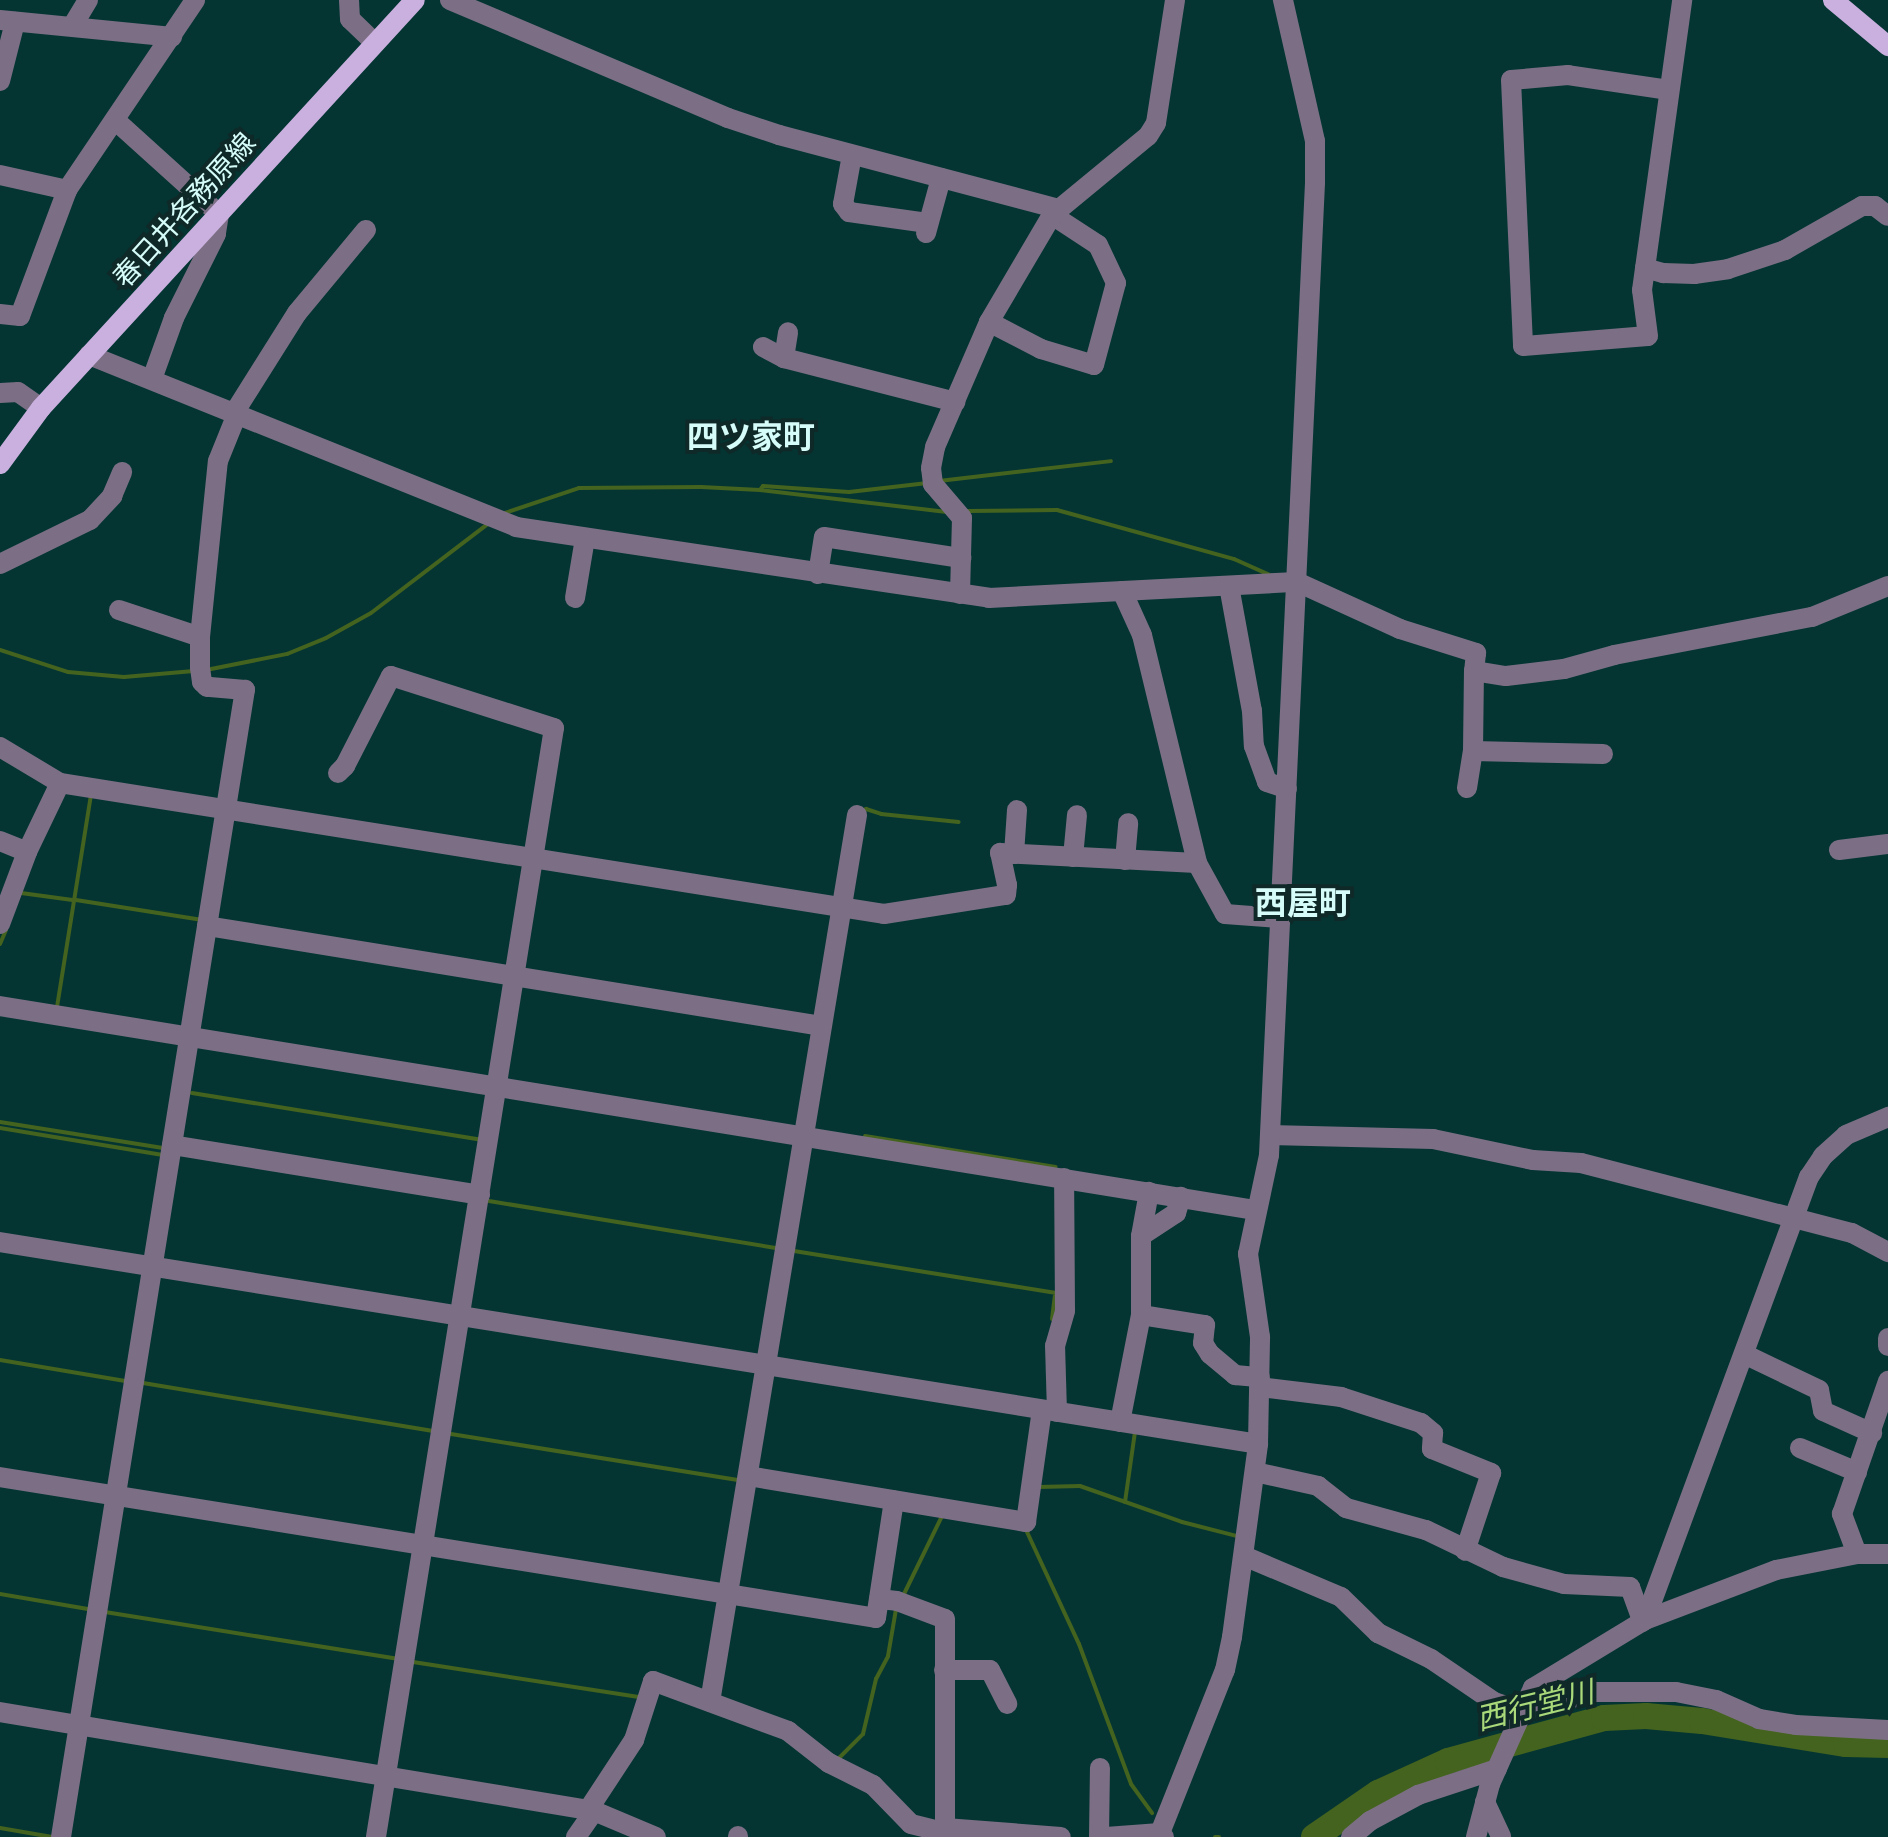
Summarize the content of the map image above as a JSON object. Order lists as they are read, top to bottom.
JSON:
{
  "streets": {
    "main road": ["春日井各務原線"]
  },
  "districts": ["四ツ家町", "西屋町"],
  "water": ["西行堂川"]
}
